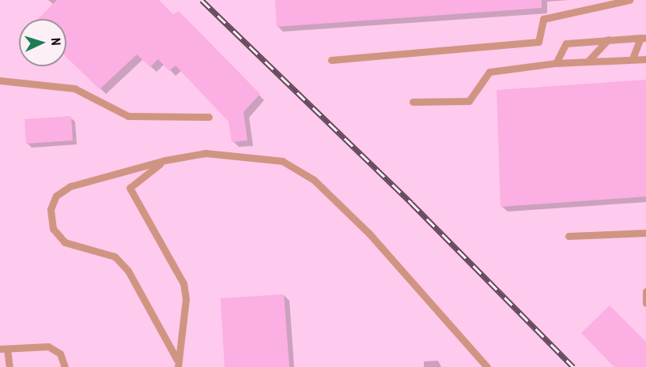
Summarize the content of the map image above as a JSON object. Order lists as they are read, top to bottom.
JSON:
{
  "north": "right"
}
